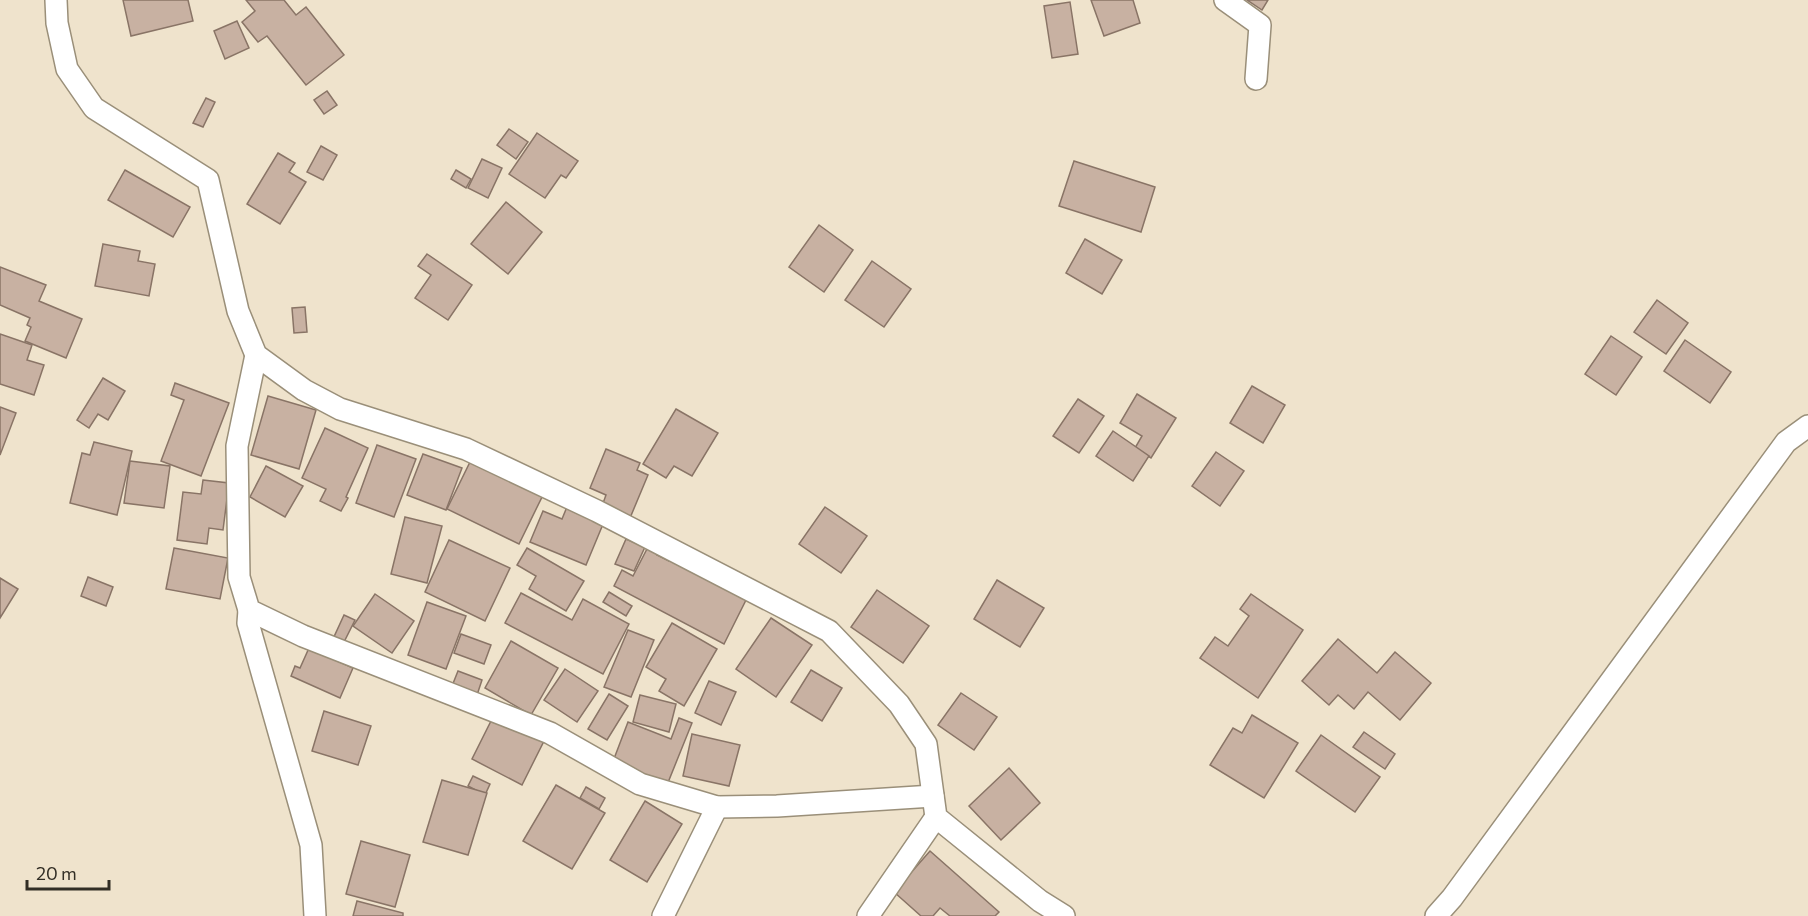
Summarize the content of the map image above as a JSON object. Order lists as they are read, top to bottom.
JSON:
{
  "scale_bar": "20 m"
}
